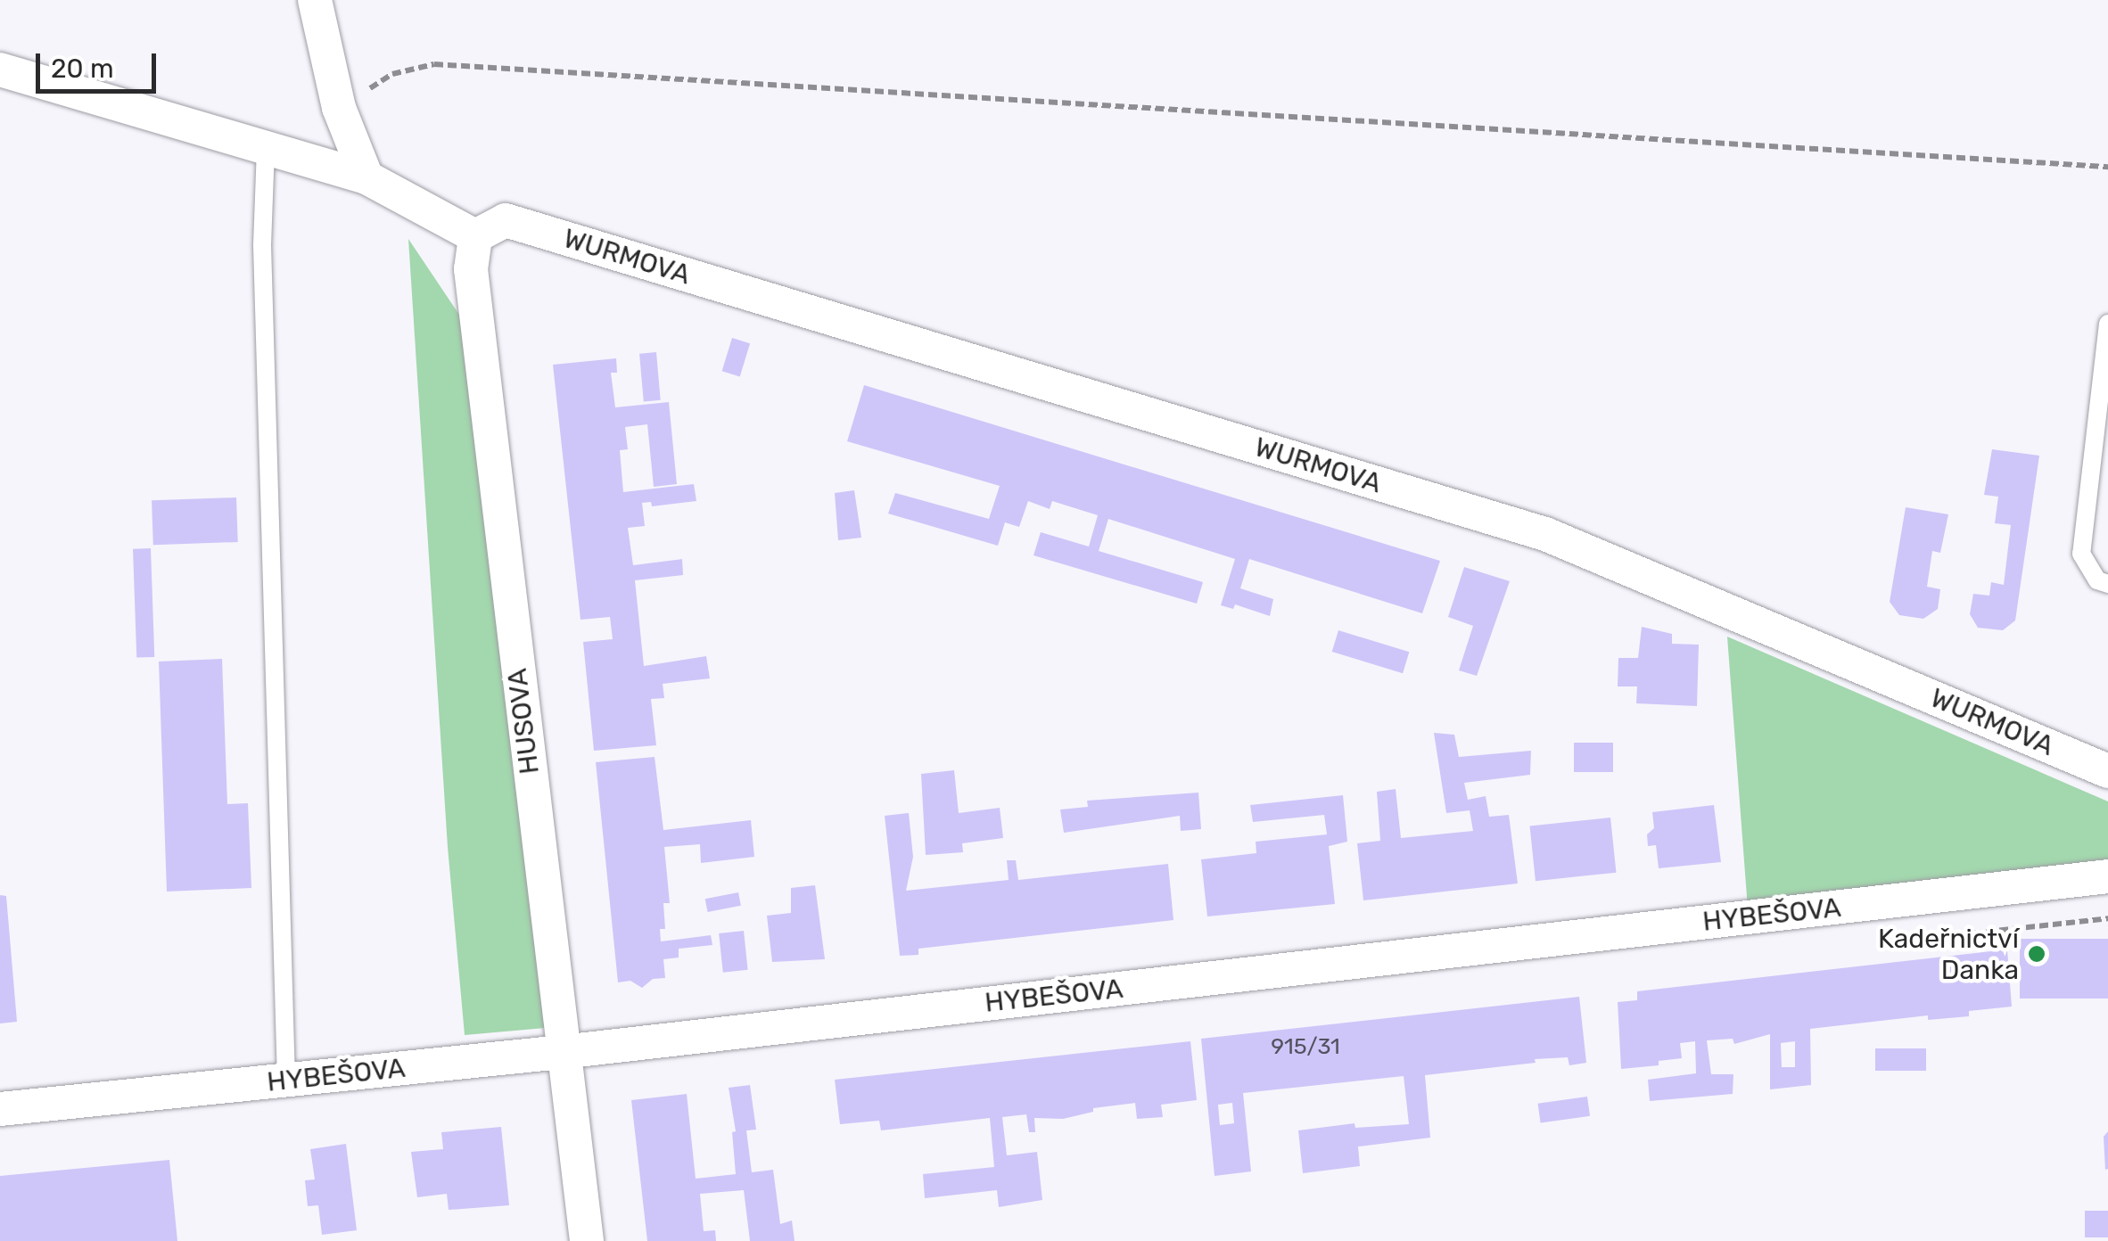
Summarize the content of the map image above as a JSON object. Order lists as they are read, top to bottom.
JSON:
{
  "streets": {
    "street": ["WURMOVA", "HUSOVA", "HYBEŠOVA"]
  },
  "crossings": [
    ["WURMOVA", "HUSOVA"],
    ["HUSOVA", "HYBEŠOVA"]
  ],
  "places": ["Kadeřnictví Danka"],
  "house_numbers": ["915/31"],
  "scale_bar": "20 m"
}
